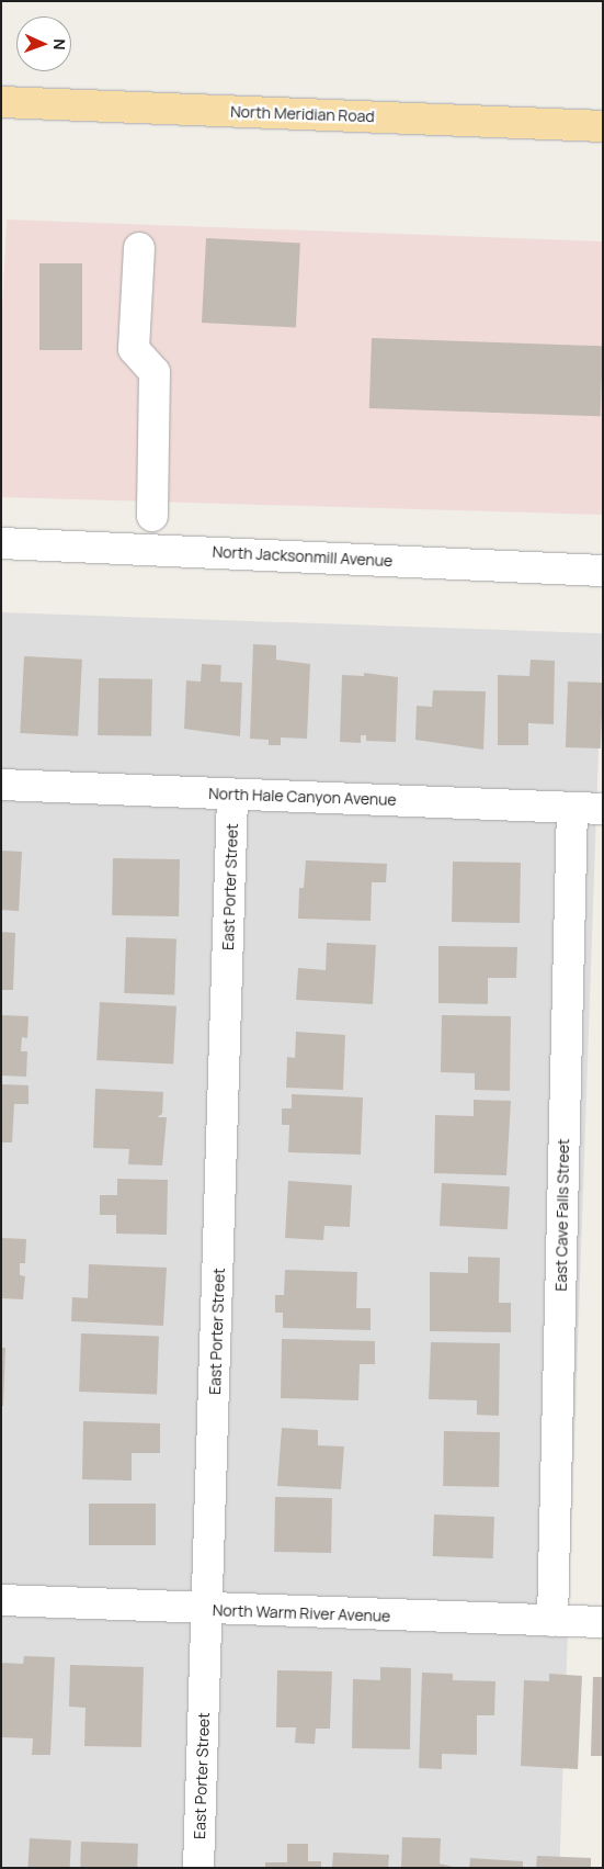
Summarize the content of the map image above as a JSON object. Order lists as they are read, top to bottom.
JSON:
{
  "streets": {
    "main road": ["North Meridian Road"],
    "street": [
      "North Jacksonmill Avenue",
      "North Hale Canyon Avenue",
      "East Porter Street",
      "East Cave Falls Street",
      "North Warm River Avenue"
    ]
  },
  "crossings": [
    ["North Hale Canyon Avenue", "East Porter Street"],
    ["North Hale Canyon Avenue", "East Cave Falls Street"],
    ["East Porter Street", "North Warm River Avenue"],
    ["East Cave Falls Street", "North Warm River Avenue"]
  ],
  "north": "right"
}
